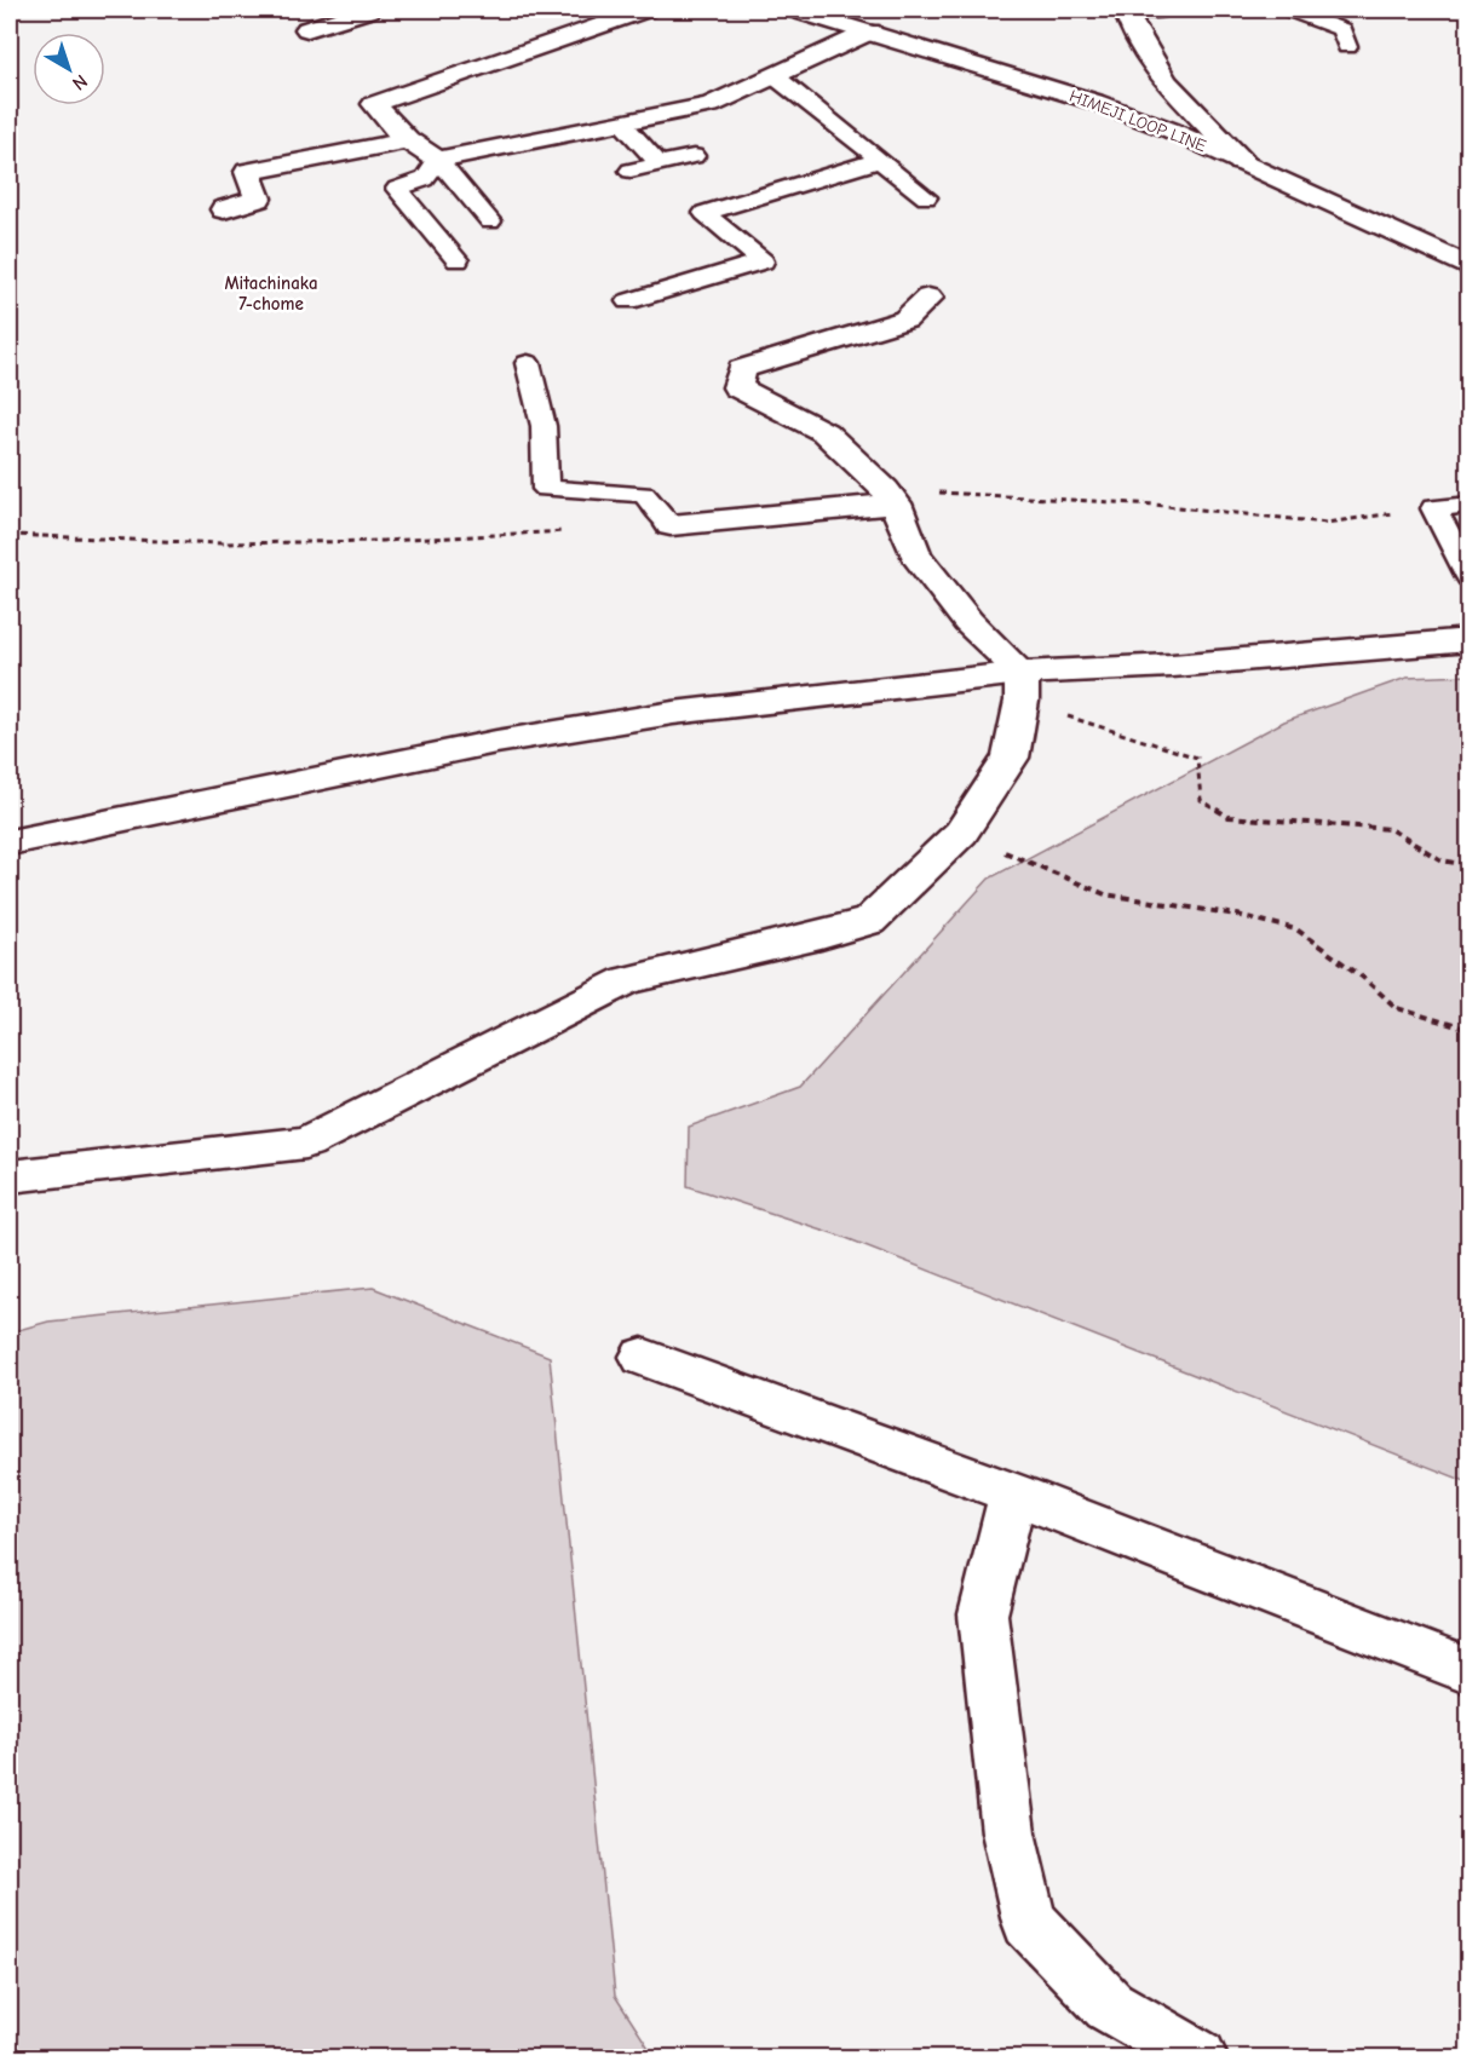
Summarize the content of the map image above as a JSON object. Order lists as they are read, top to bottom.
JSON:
{
  "streets": {
    "street": ["HIMEJI LOOP LINE"]
  },
  "districts": ["Mitachinaka 7-chome"],
  "north": "bottom right"
}
